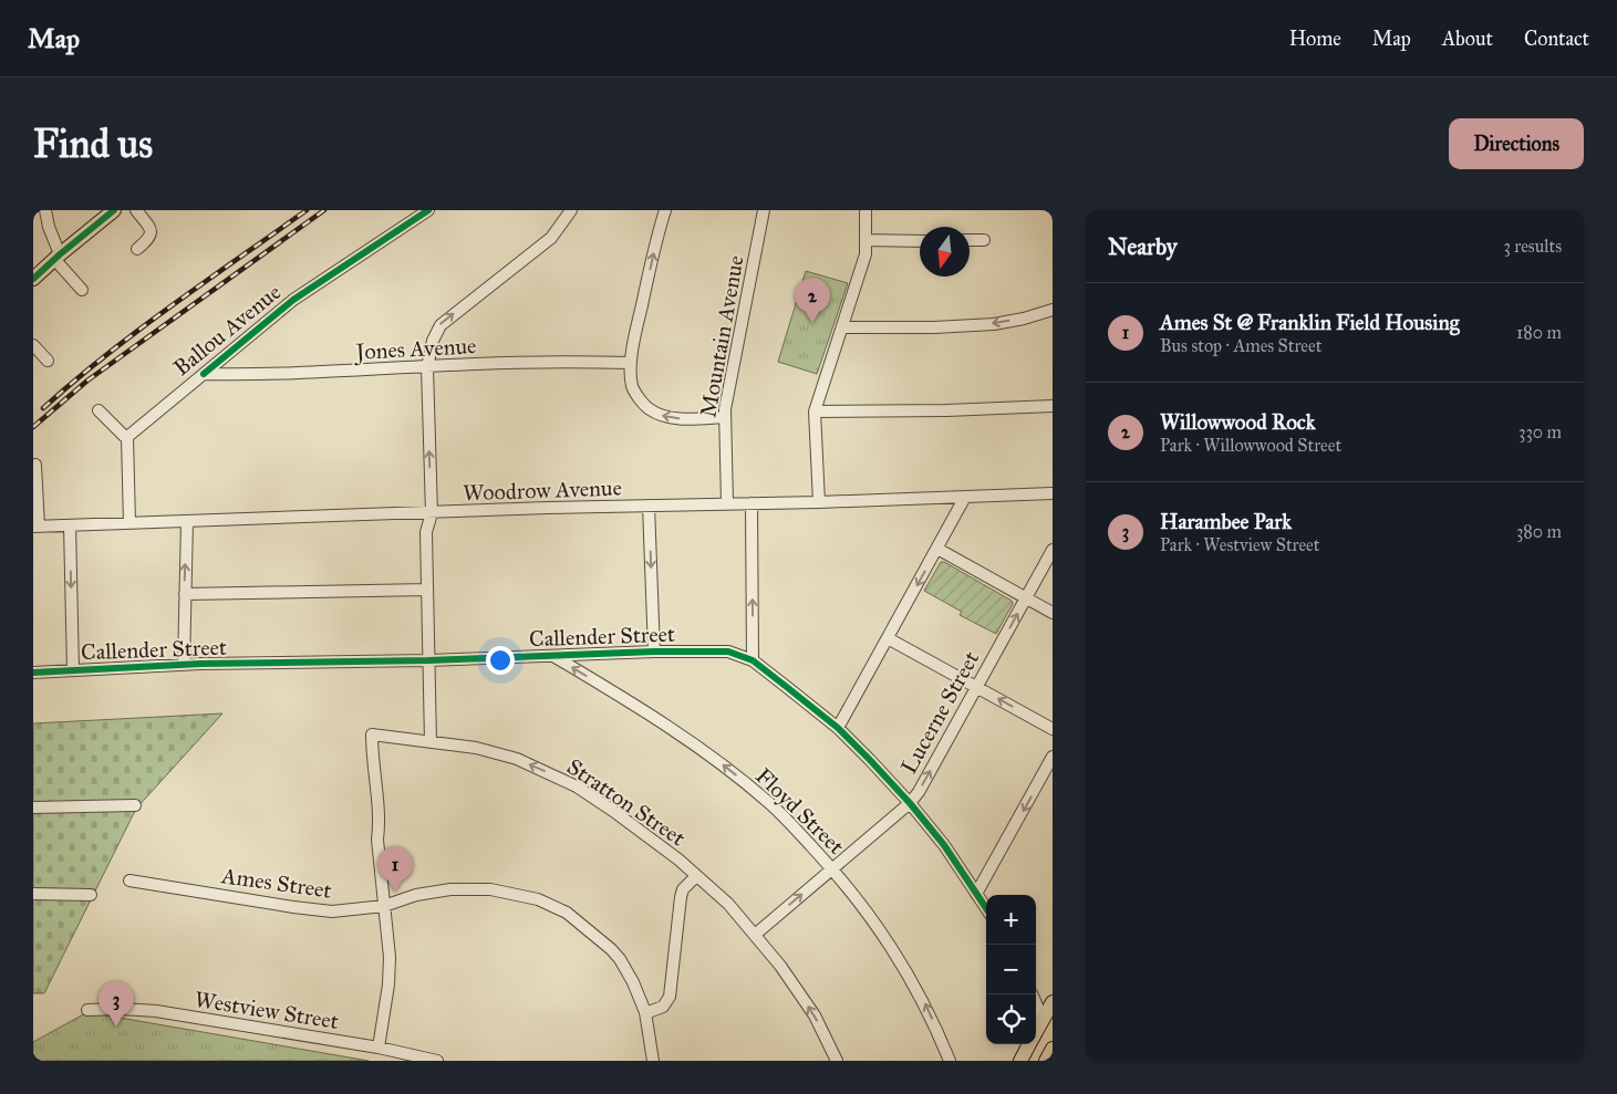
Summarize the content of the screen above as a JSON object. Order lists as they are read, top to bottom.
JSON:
{
  "streets": {
    "street": [
      "Ballou Avenue",
      "Mountain Avenue",
      "Jones Avenue",
      "Woodrow Avenue",
      "Callender Street",
      "Lucerne Street",
      "Stratton Street",
      "Floyd Street",
      "Ames Street",
      "Westview Street"
    ]
  },
  "crossings": [
    ["Ballou Avenue", "Jones Avenue"],
    ["Mountain Avenue", "Woodrow Avenue"],
    ["Callender Street", "Lucerne Street"],
    ["Callender Street", "Floyd Street"],
    ["Lucerne Street", "Stratton Street"],
    ["Lucerne Street", "Floyd Street"],
    ["Stratton Street", "Ames Street"]
  ],
  "one_way": ["Lucerne Street", "Stratton Street", "Floyd Street"],
  "north": "bottom",
  "page": {
    "header": "Map",
    "nav": [
      "Home",
      "Map",
      "About",
      "Contact"
    ],
    "buttons": "Directions",
    "title": "Find us",
    "heading": ["Nearby", "3 results"],
    "pins": ["2", "1", "3"],
    "list": [
      {
        "mark": "1",
        "name": "Ames St @ Franklin Field Housing",
        "note": "Bus stop · Ames Street",
        "value": "180 m"
      },
      {
        "mark": "2",
        "name": "Willowwood Rock",
        "note": "Park · Willowwood Street",
        "value": "330 m"
      },
      {
        "mark": "3",
        "name": "Harambee Park",
        "note": "Park · Westview Street",
        "value": "380 m"
      }
    ],
    "map_buttons": ["+", "−"]
  }
}
